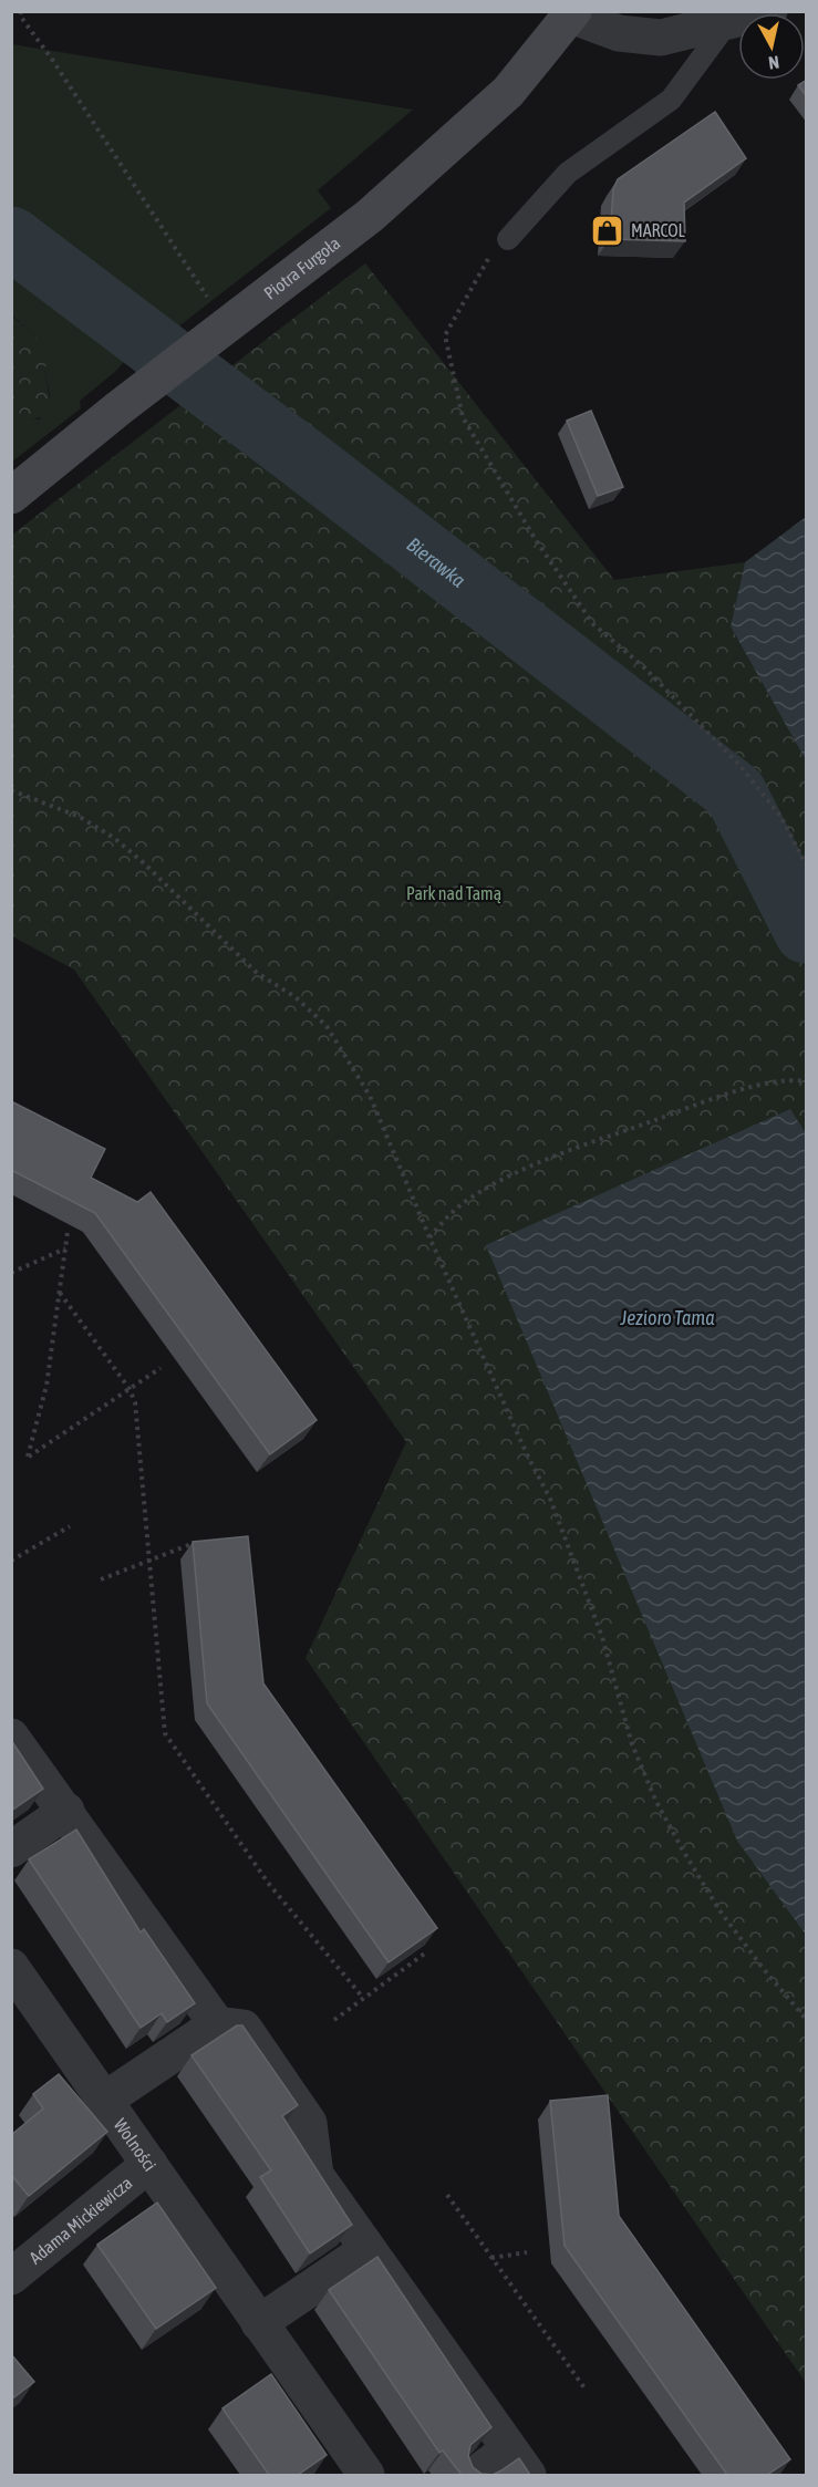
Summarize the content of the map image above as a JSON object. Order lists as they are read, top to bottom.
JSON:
{
  "streets": {
    "main road": ["Piotra Furgoła"],
    "street": ["Wolności", "Adama Mickiewicza"]
  },
  "crossings": [
    ["Wolności", "Adama Mickiewicza"]
  ],
  "water": ["Bierawka", "Jezioro Tama"],
  "parks": ["Park nad Tamą"],
  "places": {
    "shop": ["MARCOL"]
  },
  "north": "bottom"
}
